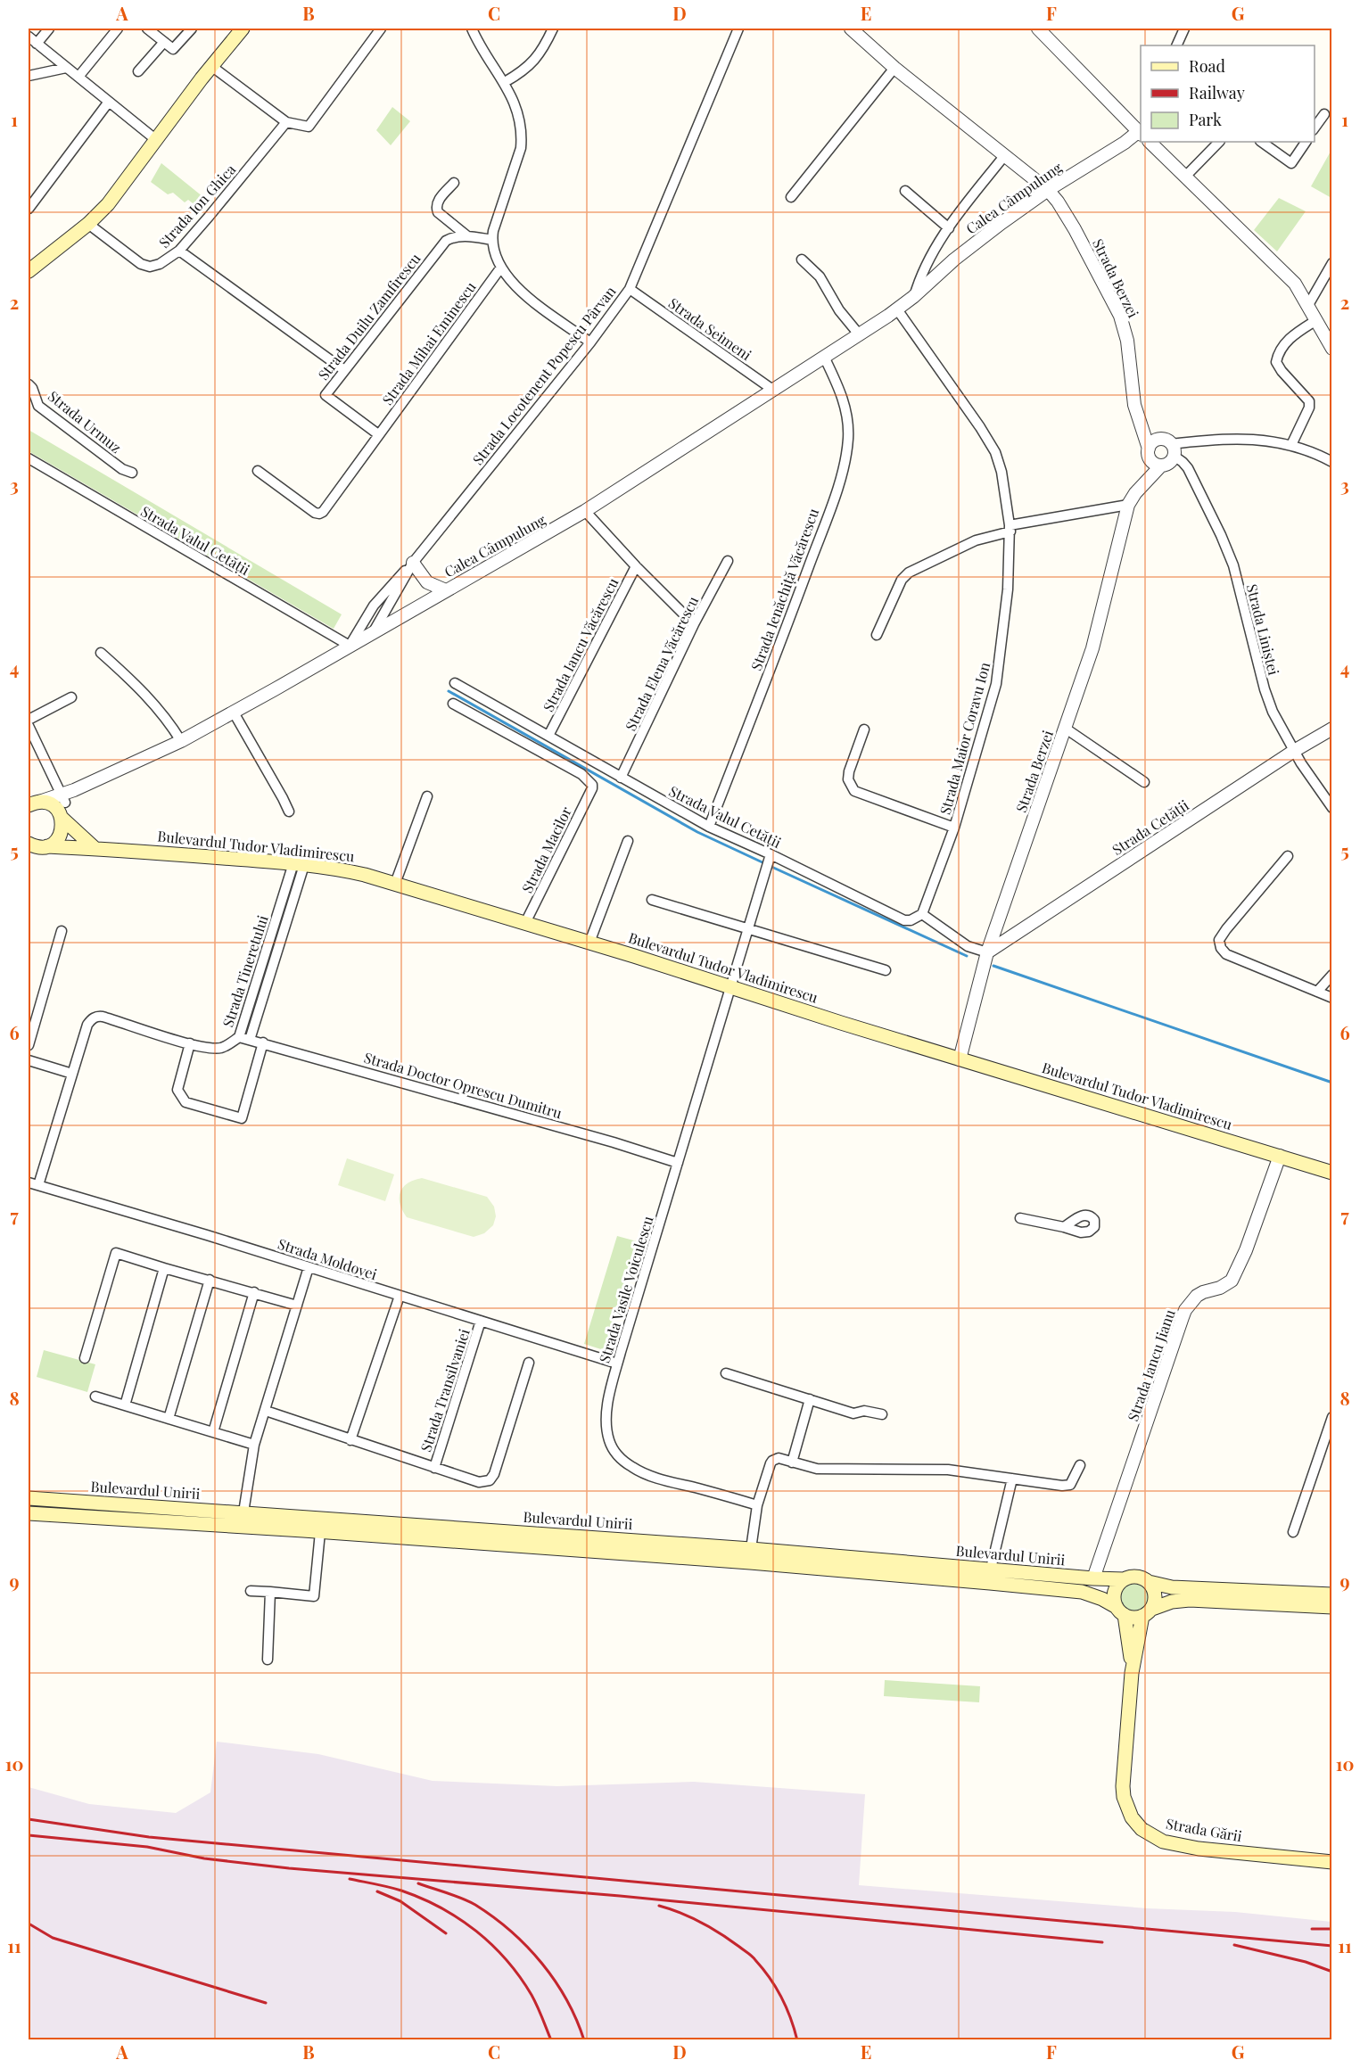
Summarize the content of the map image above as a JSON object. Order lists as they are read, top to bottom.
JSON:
{
  "streets": {
    "main road": ["Bulevardul Tudor Vladimirescu", "Bulevardul Unirii", "Strada Gării"],
    "street": [
      "Calea Câmpulung",
      "Strada Ion Ghica",
      "Strada Berzei",
      "Strada Duilu Zamfirescu",
      "Strada Seimeni",
      "Strada Mihai Eminescu",
      "Strada Locotenent Popescu Pârvan",
      "Strada Urmuz",
      "Strada Valul Cetății",
      "Strada Ienăchiță Văcărescu",
      "Strada Liniștei",
      "Strada Iancu Văcărescu",
      "Strada Elena Văcărescu",
      "Strada Maior Coravu Ion",
      "Strada Cetății",
      "Strada Macilor",
      "Strada Tineretului",
      "Strada Doctor Oprescu Dumitru",
      "Strada Moldovei",
      "Strada Vasile Voiculescu",
      "Strada Iancu Jianu",
      "Strada Transilvaniei"
    ]
  },
  "crossings": [
    ["Calea Câmpulung", "Strada Berzei"],
    ["Calea Câmpulung", "Strada Seimeni"],
    ["Calea Câmpulung", "Strada Locotenent Popescu Pârvan"],
    ["Calea Câmpulung", "Strada Valul Cetății"],
    ["Calea Câmpulung", "Strada Ienăchiță Văcărescu"],
    ["Calea Câmpulung", "Strada Maior Coravu Ion"],
    ["Strada Berzei", "Strada Liniștei"],
    ["Strada Berzei", "Strada Cetății"],
    ["Strada Berzei", "Bulevardul Tudor Vladimirescu"],
    ["Strada Duilu Zamfirescu", "Strada Mihai Eminescu"],
    ["Strada Seimeni", "Strada Locotenent Popescu Pârvan"],
    ["Strada Valul Cetății", "Strada Ienăchiță Văcărescu"],
    ["Strada Valul Cetății", "Strada Iancu Văcărescu"],
    ["Strada Valul Cetății", "Strada Elena Văcărescu"],
    ["Strada Valul Cetății", "Strada Maior Coravu Ion"],
    ["Strada Valul Cetății", "Strada Vasile Voiculescu"],
    ["Strada Liniștei", "Strada Cetății"],
    ["Bulevardul Tudor Vladimirescu", "Strada Macilor"],
    ["Bulevardul Tudor Vladimirescu", "Strada Tineretului"],
    ["Bulevardul Tudor Vladimirescu", "Strada Vasile Voiculescu"],
    ["Bulevardul Tudor Vladimirescu", "Strada Iancu Jianu"],
    ["Strada Tineretului", "Strada Doctor Oprescu Dumitru"],
    ["Strada Tineretului", "Strada Moldovei"],
    ["Strada Doctor Oprescu Dumitru", "Strada Vasile Voiculescu"],
    ["Strada Moldovei", "Strada Vasile Voiculescu"],
    ["Strada Moldovei", "Strada Transilvaniei"],
    ["Strada Iancu Jianu", "Bulevardul Unirii"],
    ["Bulevardul Unirii", "Strada Gării"]
  ],
  "legend": ["Road", "Railway", "Park"],
  "grid": {
    "columns": [
      "A",
      "B",
      "C",
      "D",
      "E",
      "F",
      "G"
    ],
    "rows": [
      "1",
      "2",
      "3",
      "4",
      "5",
      "6",
      "7",
      "8",
      "9",
      "10",
      "11"
    ]
  }
}
